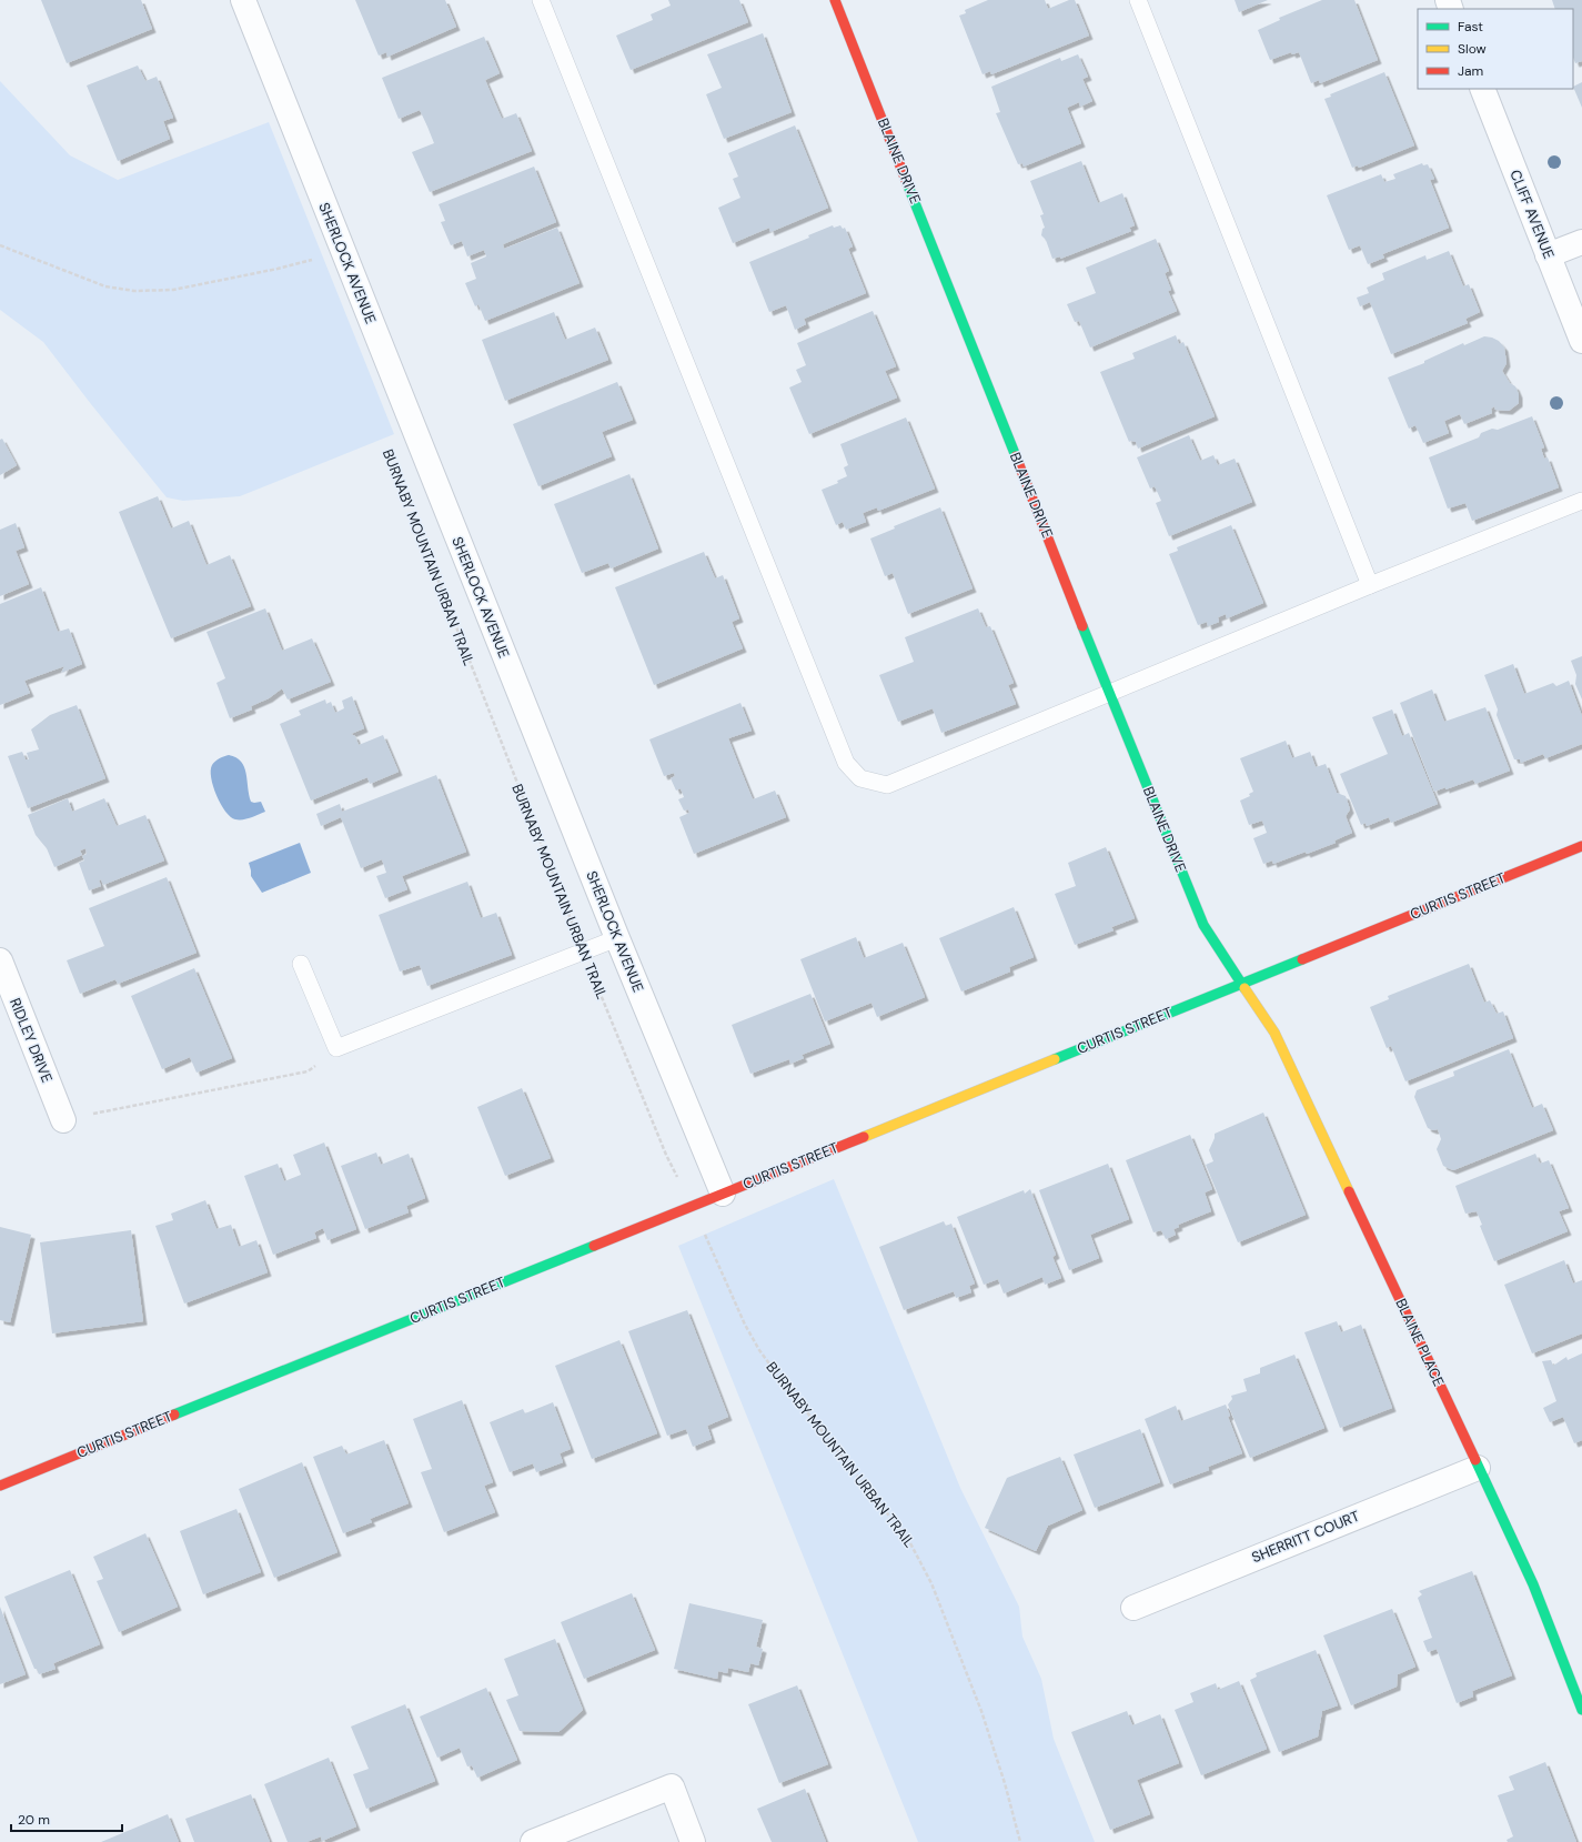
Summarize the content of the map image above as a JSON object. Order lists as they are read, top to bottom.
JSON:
{
  "streets": {
    "street": [
      "BLAINE DRIVE",
      "CLIFF AVENUE",
      "SHERLOCK AVENUE",
      "CURTIS STREET",
      "RIDLEY DRIVE",
      "BLAINE PLACE",
      "SHERRITT COURT"
    ],
    "path": ["BURNABY MOUNTAIN URBAN TRAIL"]
  },
  "crossings": [
    ["BLAINE DRIVE", "CURTIS STREET"],
    ["BLAINE DRIVE", "BLAINE PLACE"],
    ["SHERLOCK AVENUE", "CURTIS STREET"],
    ["CURTIS STREET", "BLAINE PLACE"],
    ["BLAINE PLACE", "SHERRITT COURT"]
  ],
  "legend": ["Fast", "Slow", "Jam"],
  "scale_bar": "20 m"
}
